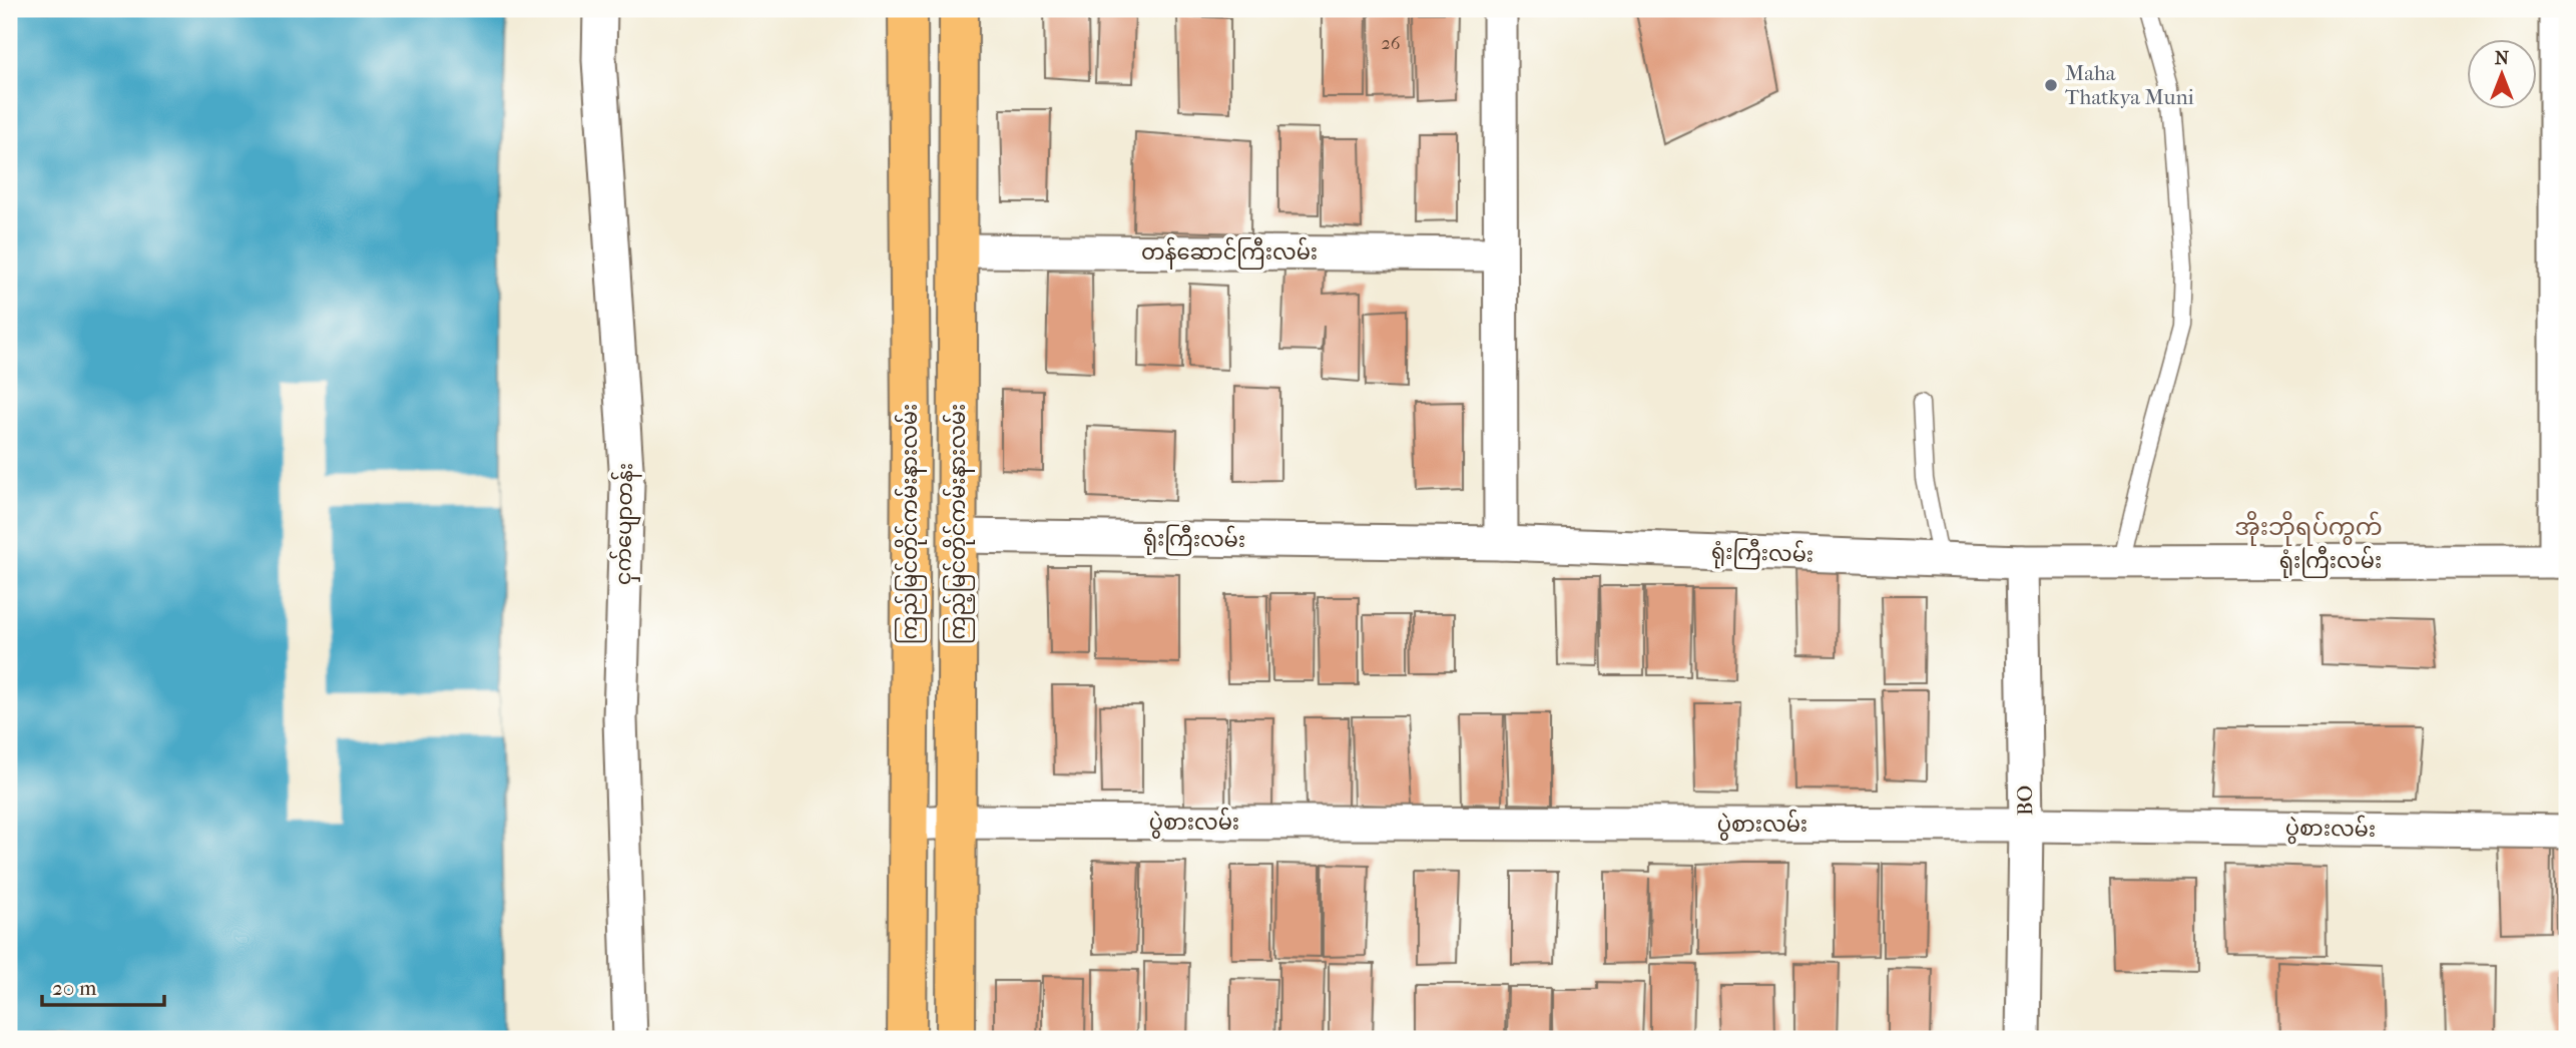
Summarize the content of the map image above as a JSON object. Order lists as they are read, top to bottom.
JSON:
{
  "streets": {
    "main road": ["ကြည်မြင်တိုင်ကမ်းနားလမ်း", "ကြည့်မြင်တိုင်ကမ်းနားလမ်း"],
    "street": [
      "တန်ဆောင်ကြီးလမ်း",
      "ငှက်ပျောတန်း",
      "ရုံးကြီးလမ်း",
      "BO",
      "ပွဲစားလမ်း"
    ]
  },
  "crossings": [
    ["တန်ဆောင်ကြီးလမ်း", "ကြည့်မြင်တိုင်ကမ်းနားလမ်း"],
    ["ကြည်မြင်တိုင်ကမ်းနားလမ်း", "ပွဲစားလမ်း"],
    ["ကြည့်မြင်တိုင်ကမ်းနားလမ်း", "ရုံးကြီးလမ်း"],
    ["ကြည့်မြင်တိုင်ကမ်းနားလမ်း", "ပွဲစားလမ်း"],
    ["ရုံးကြီးလမ်း", "BO"],
    ["BO", "ပွဲစားလမ်း"]
  ],
  "districts": ["အိုးဘိုရပ်ကွက်"],
  "places": ["Maha Thatkya Muni"],
  "house_numbers": ["26"],
  "scale_bar": "20 m",
  "north": "top"
}
